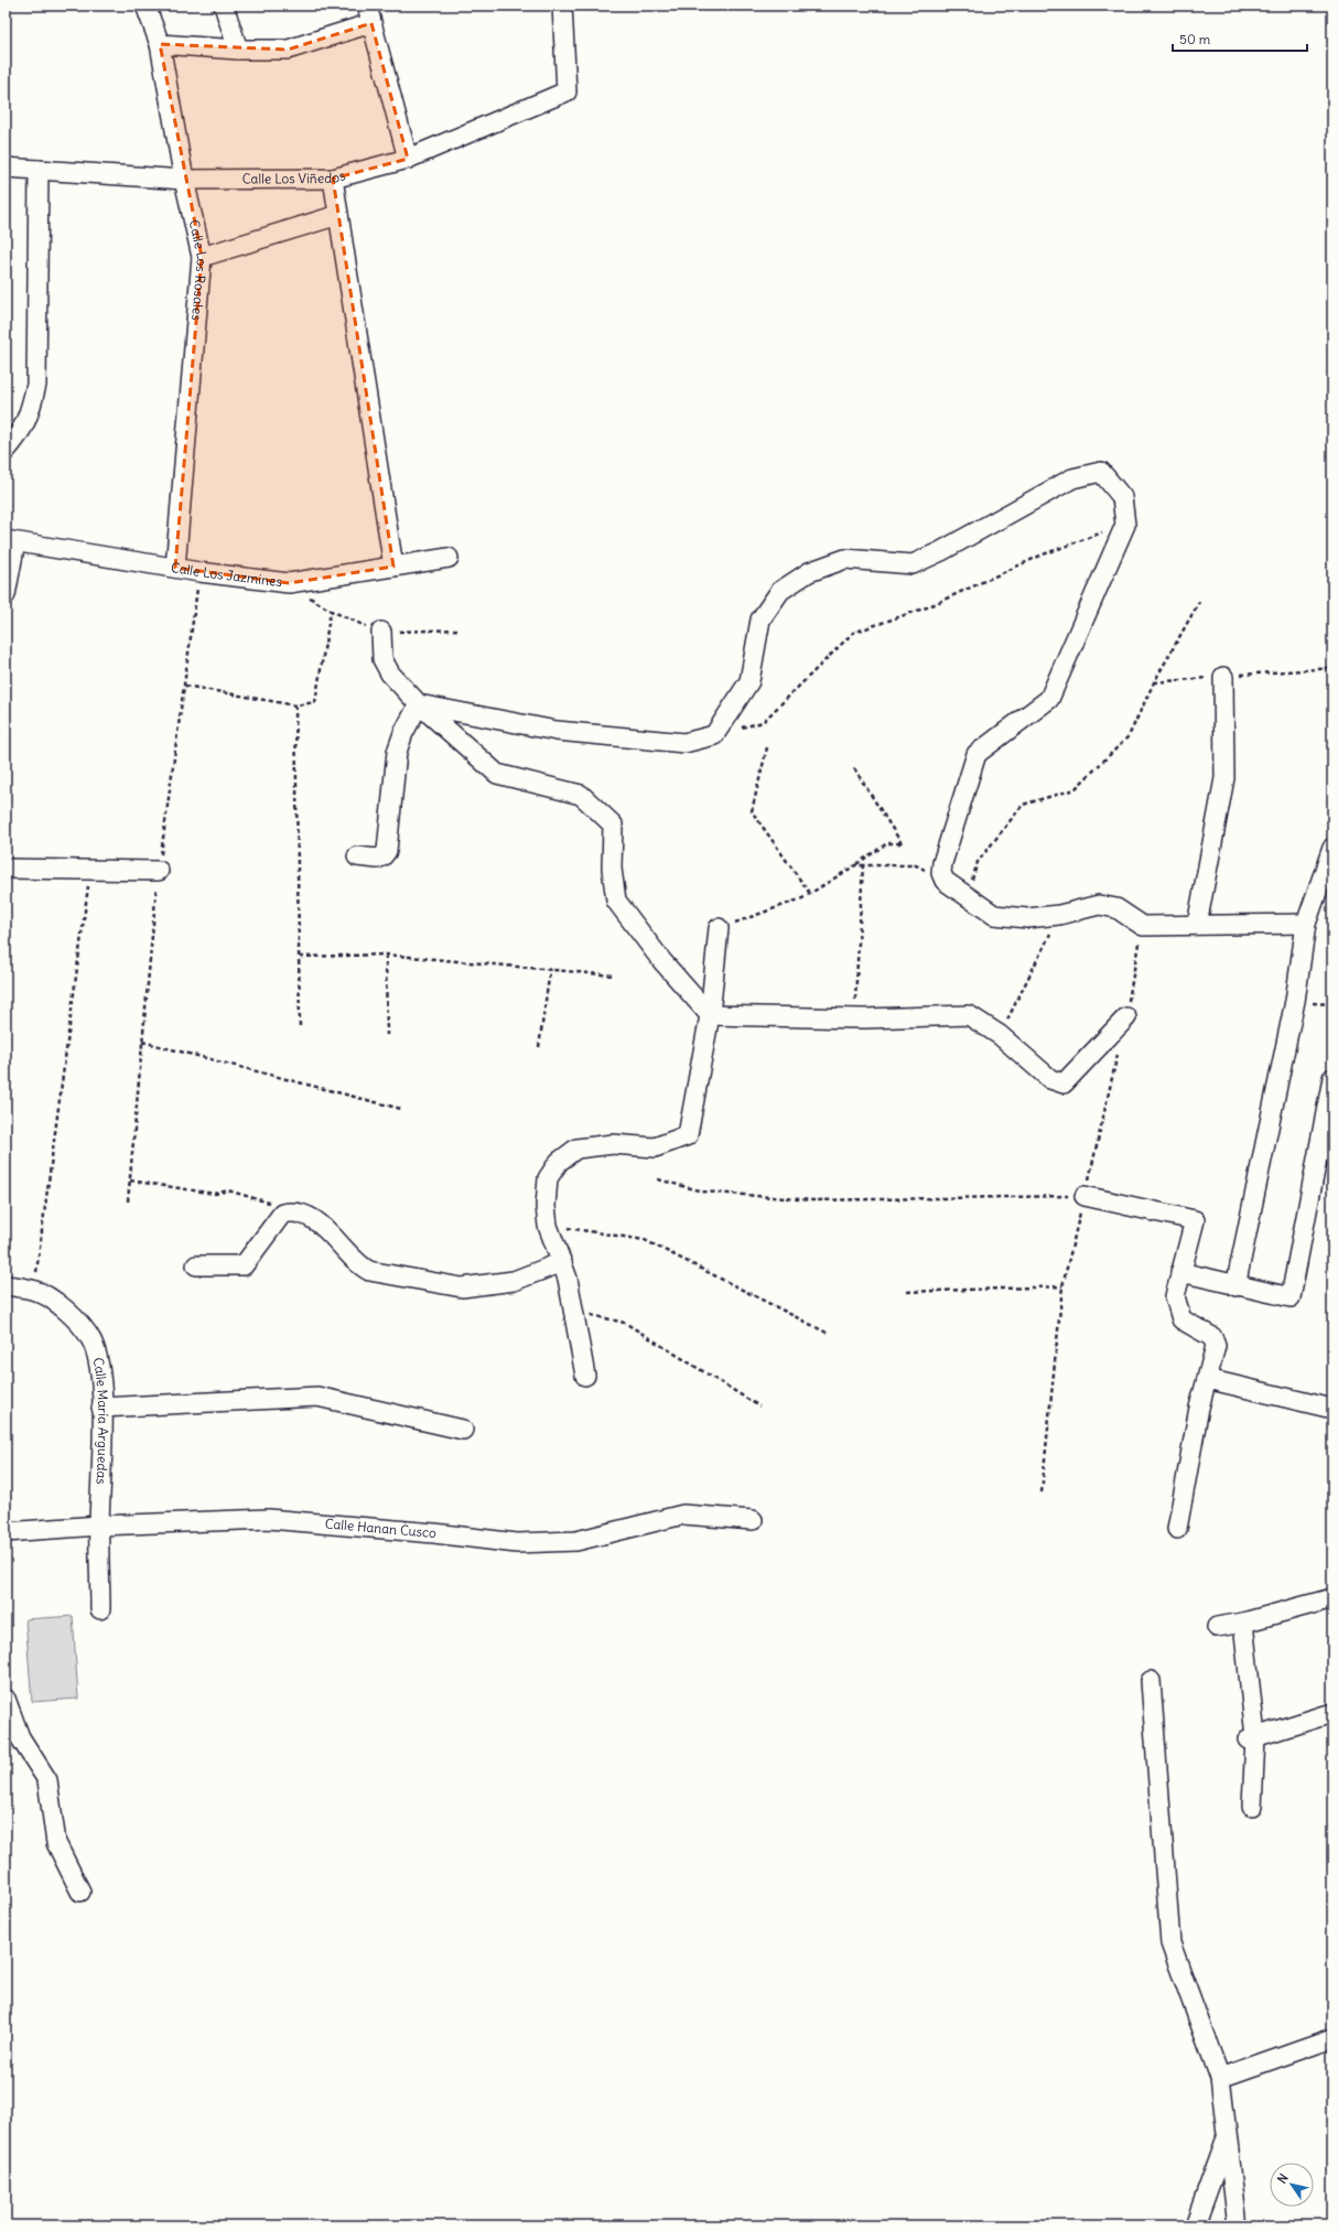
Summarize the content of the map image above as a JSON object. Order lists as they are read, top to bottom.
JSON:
{
  "streets": {
    "street": [
      "Calle Los Viñedos",
      "Calle Los Rosales",
      "Calle Los Jazmines",
      "Calle María Arguedas",
      "Calle Hanan Cusco"
    ]
  },
  "crossings": [
    ["Calle Los Viñedos", "Calle Los Rosales"],
    ["Calle Los Rosales", "Calle Los Jazmines"],
    ["Calle María Arguedas", "Calle Hanan Cusco"]
  ],
  "scale_bar": "50 m",
  "north": "top left"
}
